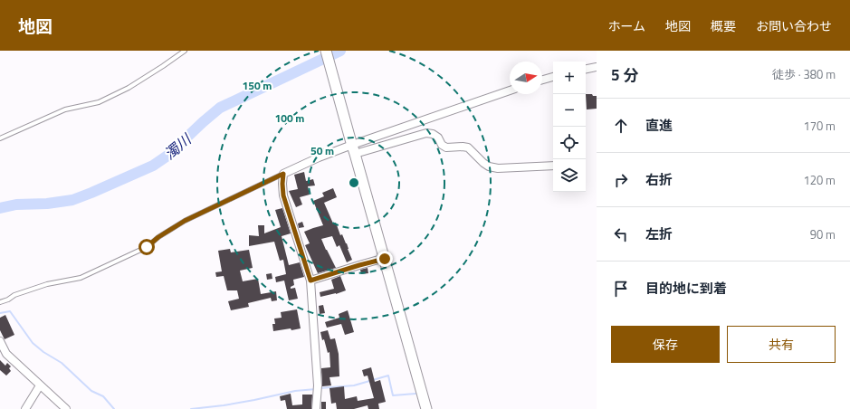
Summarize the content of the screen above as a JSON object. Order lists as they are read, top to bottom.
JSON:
{
  "water": ["濁川"],
  "north": "right",
  "page": {
    "header": "地図",
    "nav": [
      "ホーム",
      "地図",
      "概要",
      "お問い合わせ"
    ],
    "heading": ["5 分", "徒歩 · 380 m"],
    "map_buttons": ["+", "−"],
    "list": [
      ["直進", "170 m"],
      ["右折", "120 m"],
      ["左折", "90 m"],
      "目的地に到着"
    ],
    "buttons": ["保存", "共有"]
  },
  "rings": ["150 m", "100 m", "50 m"]
}
